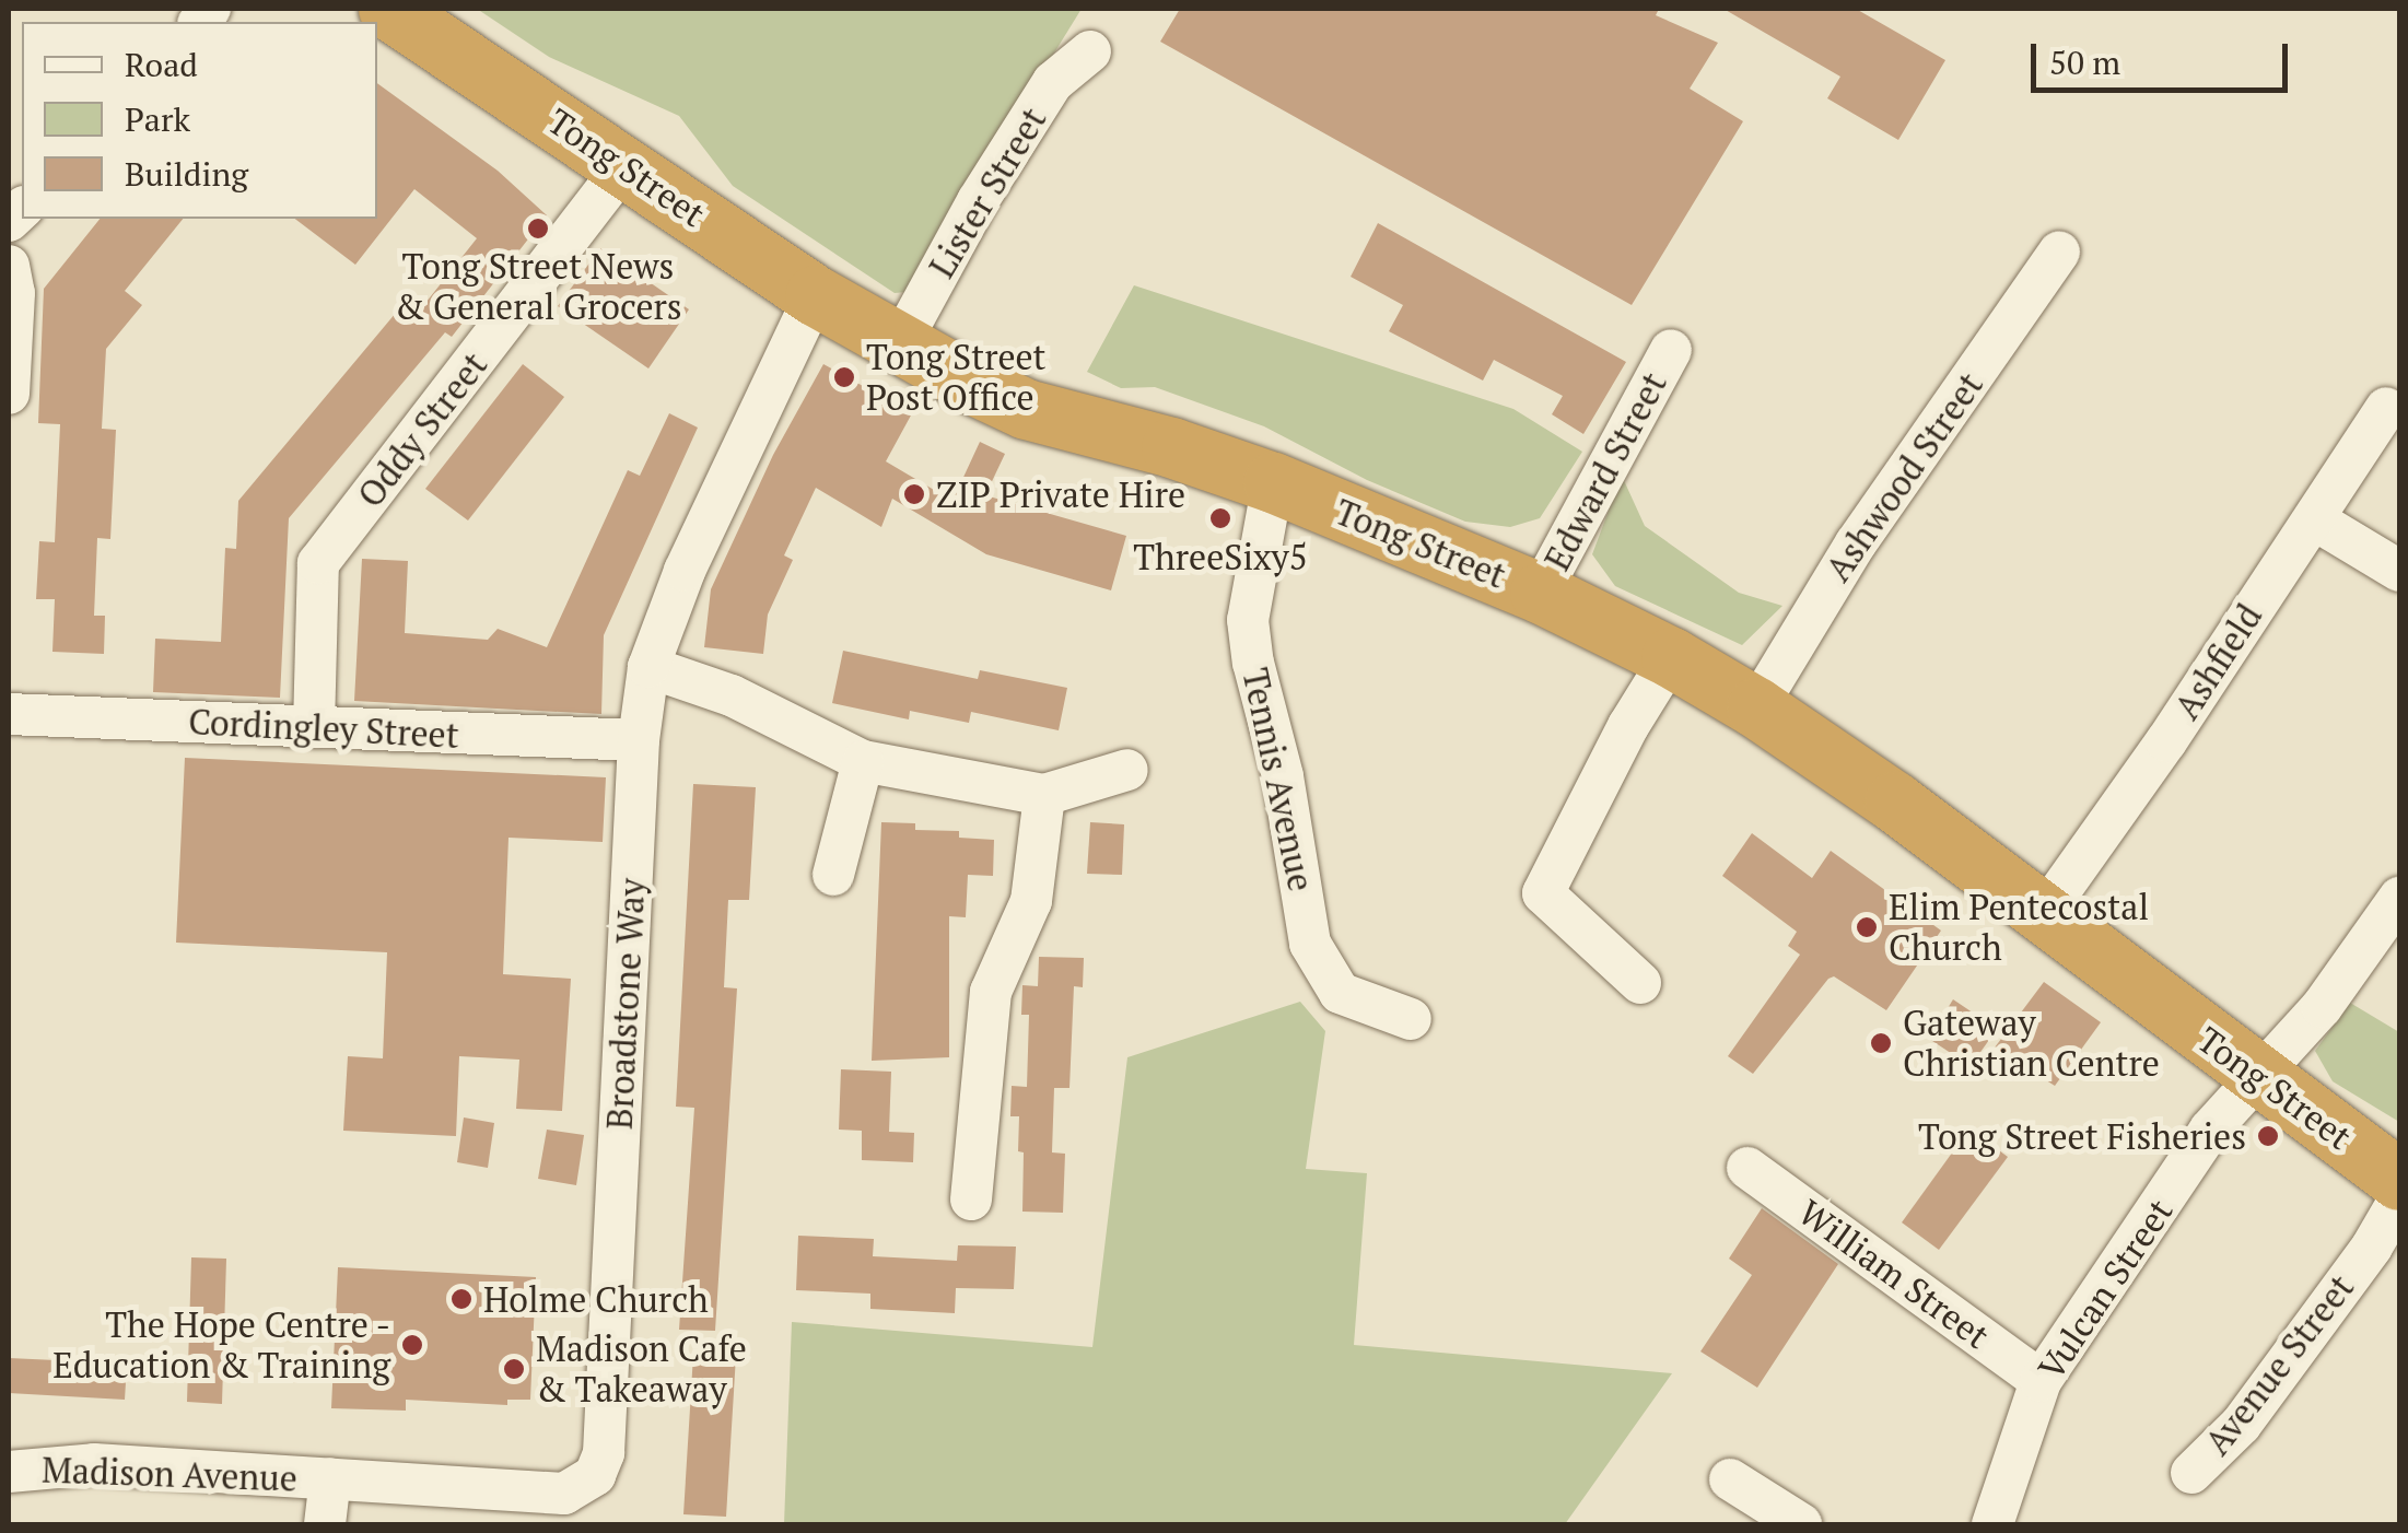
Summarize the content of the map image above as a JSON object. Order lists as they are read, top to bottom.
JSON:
{
  "streets": {
    "highway": ["Tong Street"],
    "street": [
      "Lister Street",
      "Oddy Street",
      "Edward Street",
      "Ashwood Street",
      "Ashfield",
      "Cordingley Street",
      "Tennis Avenue",
      "Broadstone Way",
      "William Street",
      "Vulcan Street",
      "Avenue Street",
      "Madison Avenue"
    ]
  },
  "crossings": [
    ["Tong Street", "Lister Street"],
    ["Tong Street", "Oddy Street"],
    ["Tong Street", "Edward Street"],
    ["Tong Street", "Ashwood Street"],
    ["Tong Street", "Ashfield"],
    ["Tong Street", "Tennis Avenue"],
    ["Tong Street", "Broadstone Way"],
    ["Tong Street", "Vulcan Street"],
    ["Oddy Street", "Cordingley Street"],
    ["Cordingley Street", "Broadstone Way"],
    ["Broadstone Way", "Madison Avenue"],
    ["William Street", "Vulcan Street"]
  ],
  "places": [
    "Tong Street News & General Grocers",
    "Tong Street Post Office",
    "ZIP Private Hire",
    "ThreeSixy5",
    "Elim Pentecostal Church",
    "Gateway Christian Centre",
    "Tong Street Fisheries",
    "Holme Church",
    "The Hope Centre - Education & Training",
    "Madison Cafe & Takeaway"
  ],
  "legend": ["Road", "Park", "Building"],
  "scale_bar": "50 m"
}
